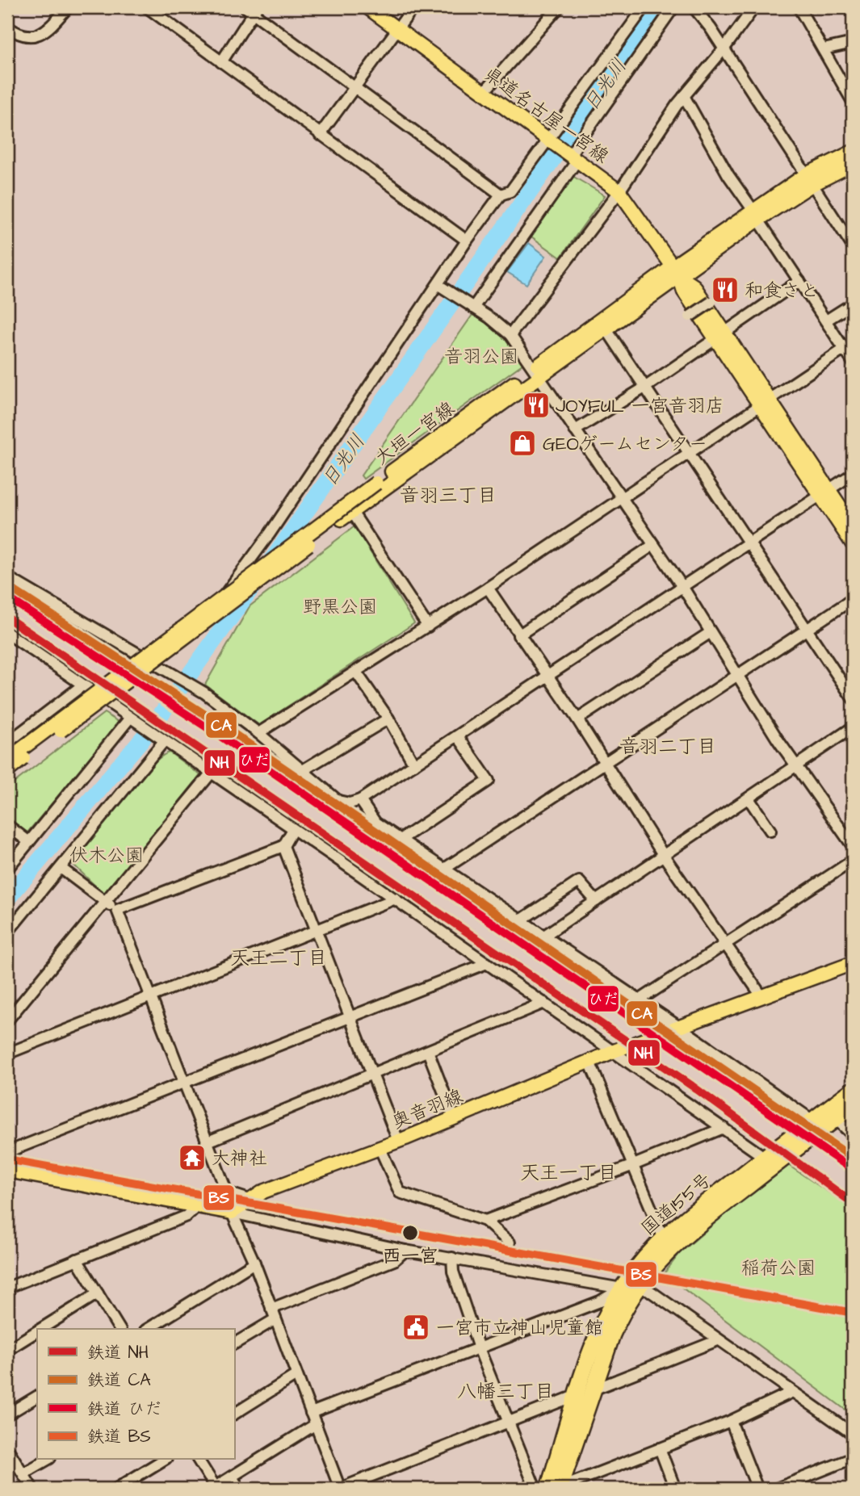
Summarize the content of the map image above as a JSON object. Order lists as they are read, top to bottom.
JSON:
{
  "streets": {
    "highway": ["国道155号"],
    "main road": ["県道名古屋一宮線", "大垣一宮線", "奥音羽線"]
  },
  "crossings": [
    ["県道名古屋一宮線", "大垣一宮線"]
  ],
  "districts": [
    "音羽三丁目",
    "音羽二丁目",
    "天王二丁目",
    "天王一丁目",
    "八幡三丁目"
  ],
  "water": ["日光川"],
  "parks": [
    "音羽公園",
    "野黒公園",
    "伏木公園",
    "稲荷公園"
  ],
  "places": {
    "restaurant": ["和食さと", "JOYFUL 一宮音羽店"],
    "shop": ["GEOゲームセンター"],
    "temple": ["大神社"],
    "other": ["西一宮"],
    "public building": ["一宮市立神山児童館"]
  },
  "lines": [
    "rail line CA",
    "rail line ひだ",
    "rail line NH",
    "rail line BS"
  ],
  "legend": [
    "鉄道 NH",
    "鉄道 CA",
    "鉄道 ひだ",
    "鉄道 BS"
  ]
}
